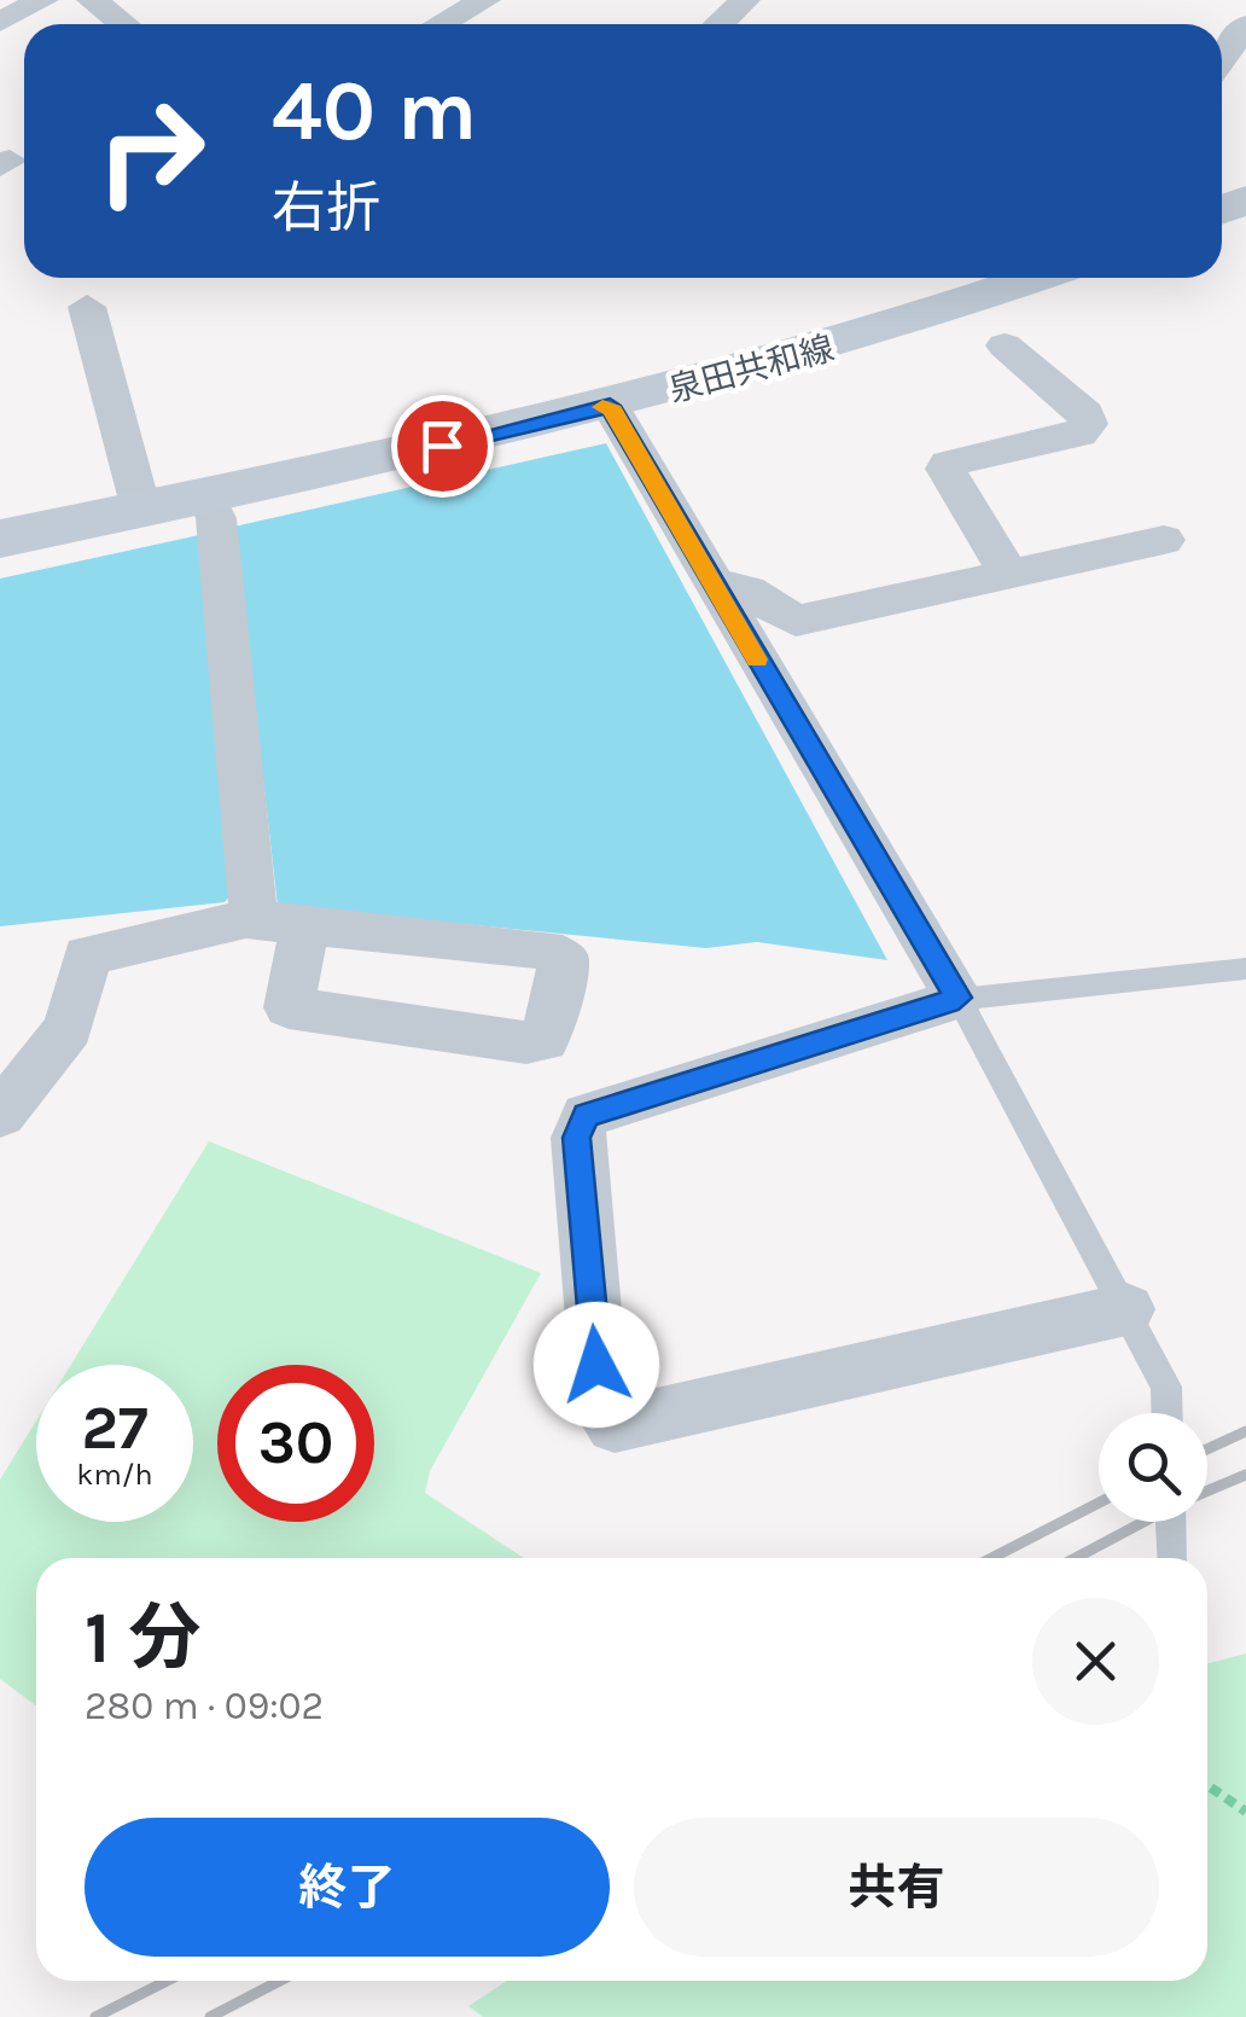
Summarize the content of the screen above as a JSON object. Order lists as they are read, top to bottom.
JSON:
{
  "streets": {
    "main road": ["泉田共和線"]
  },
  "page": {
    "turn": ["40 m", "右折"],
    "speed": "27 km/h",
    "limit": "30",
    "heading": ["1 分", "280 m · 09:02"],
    "buttons": ["終了", "共有"]
  }
}
